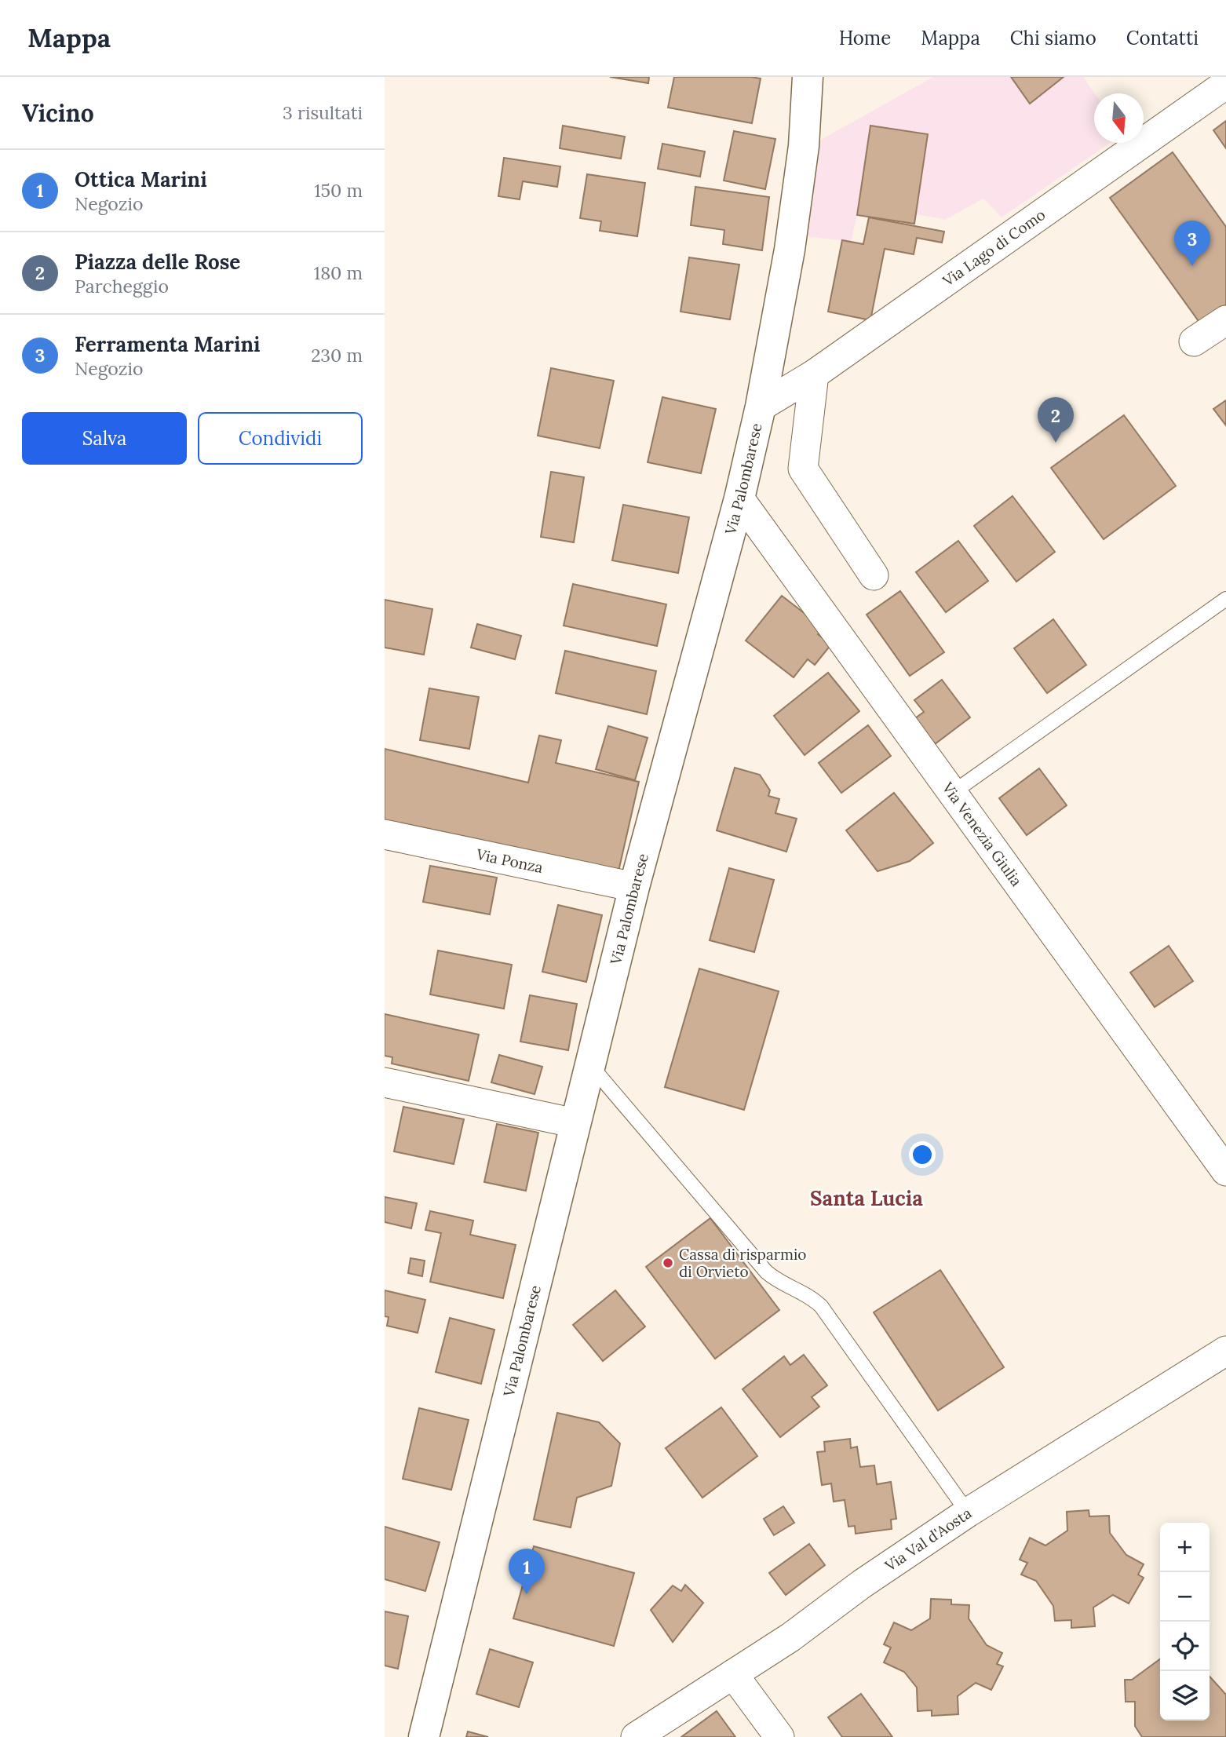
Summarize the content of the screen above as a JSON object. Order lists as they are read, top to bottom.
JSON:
{
  "streets": {
    "main road": ["Via Palombarese"],
    "street": [
      "Via Lago di Como",
      "Via Venezia Giulia",
      "Via Ponza",
      "Via Val d'Aosta"
    ]
  },
  "crossings": [
    ["Via Lago di Como", "Via Palombarese"],
    ["Via Palombarese", "Via Venezia Giulia"],
    ["Via Palombarese", "Via Ponza"]
  ],
  "districts": ["Santa Lucia"],
  "places": ["Cassa di risparmio di Orvieto"],
  "north": "bottom",
  "page": {
    "header": "Mappa",
    "nav": [
      "Home",
      "Mappa",
      "Chi siamo",
      "Contatti"
    ],
    "heading": ["Vicino", "3 risultati"],
    "list": [
      {
        "mark": "1",
        "name": "Ottica Marini",
        "note": "Negozio",
        "value": "150 m"
      },
      {
        "mark": "2",
        "name": "Piazza delle Rose",
        "note": "Parcheggio",
        "value": "180 m"
      },
      {
        "mark": "3",
        "name": "Ferramenta Marini",
        "note": "Negozio",
        "value": "230 m"
      }
    ],
    "pins": ["3", "2", "1"],
    "buttons": ["Salva", "Condividi"],
    "map_buttons": ["+", "−"]
  }
}
